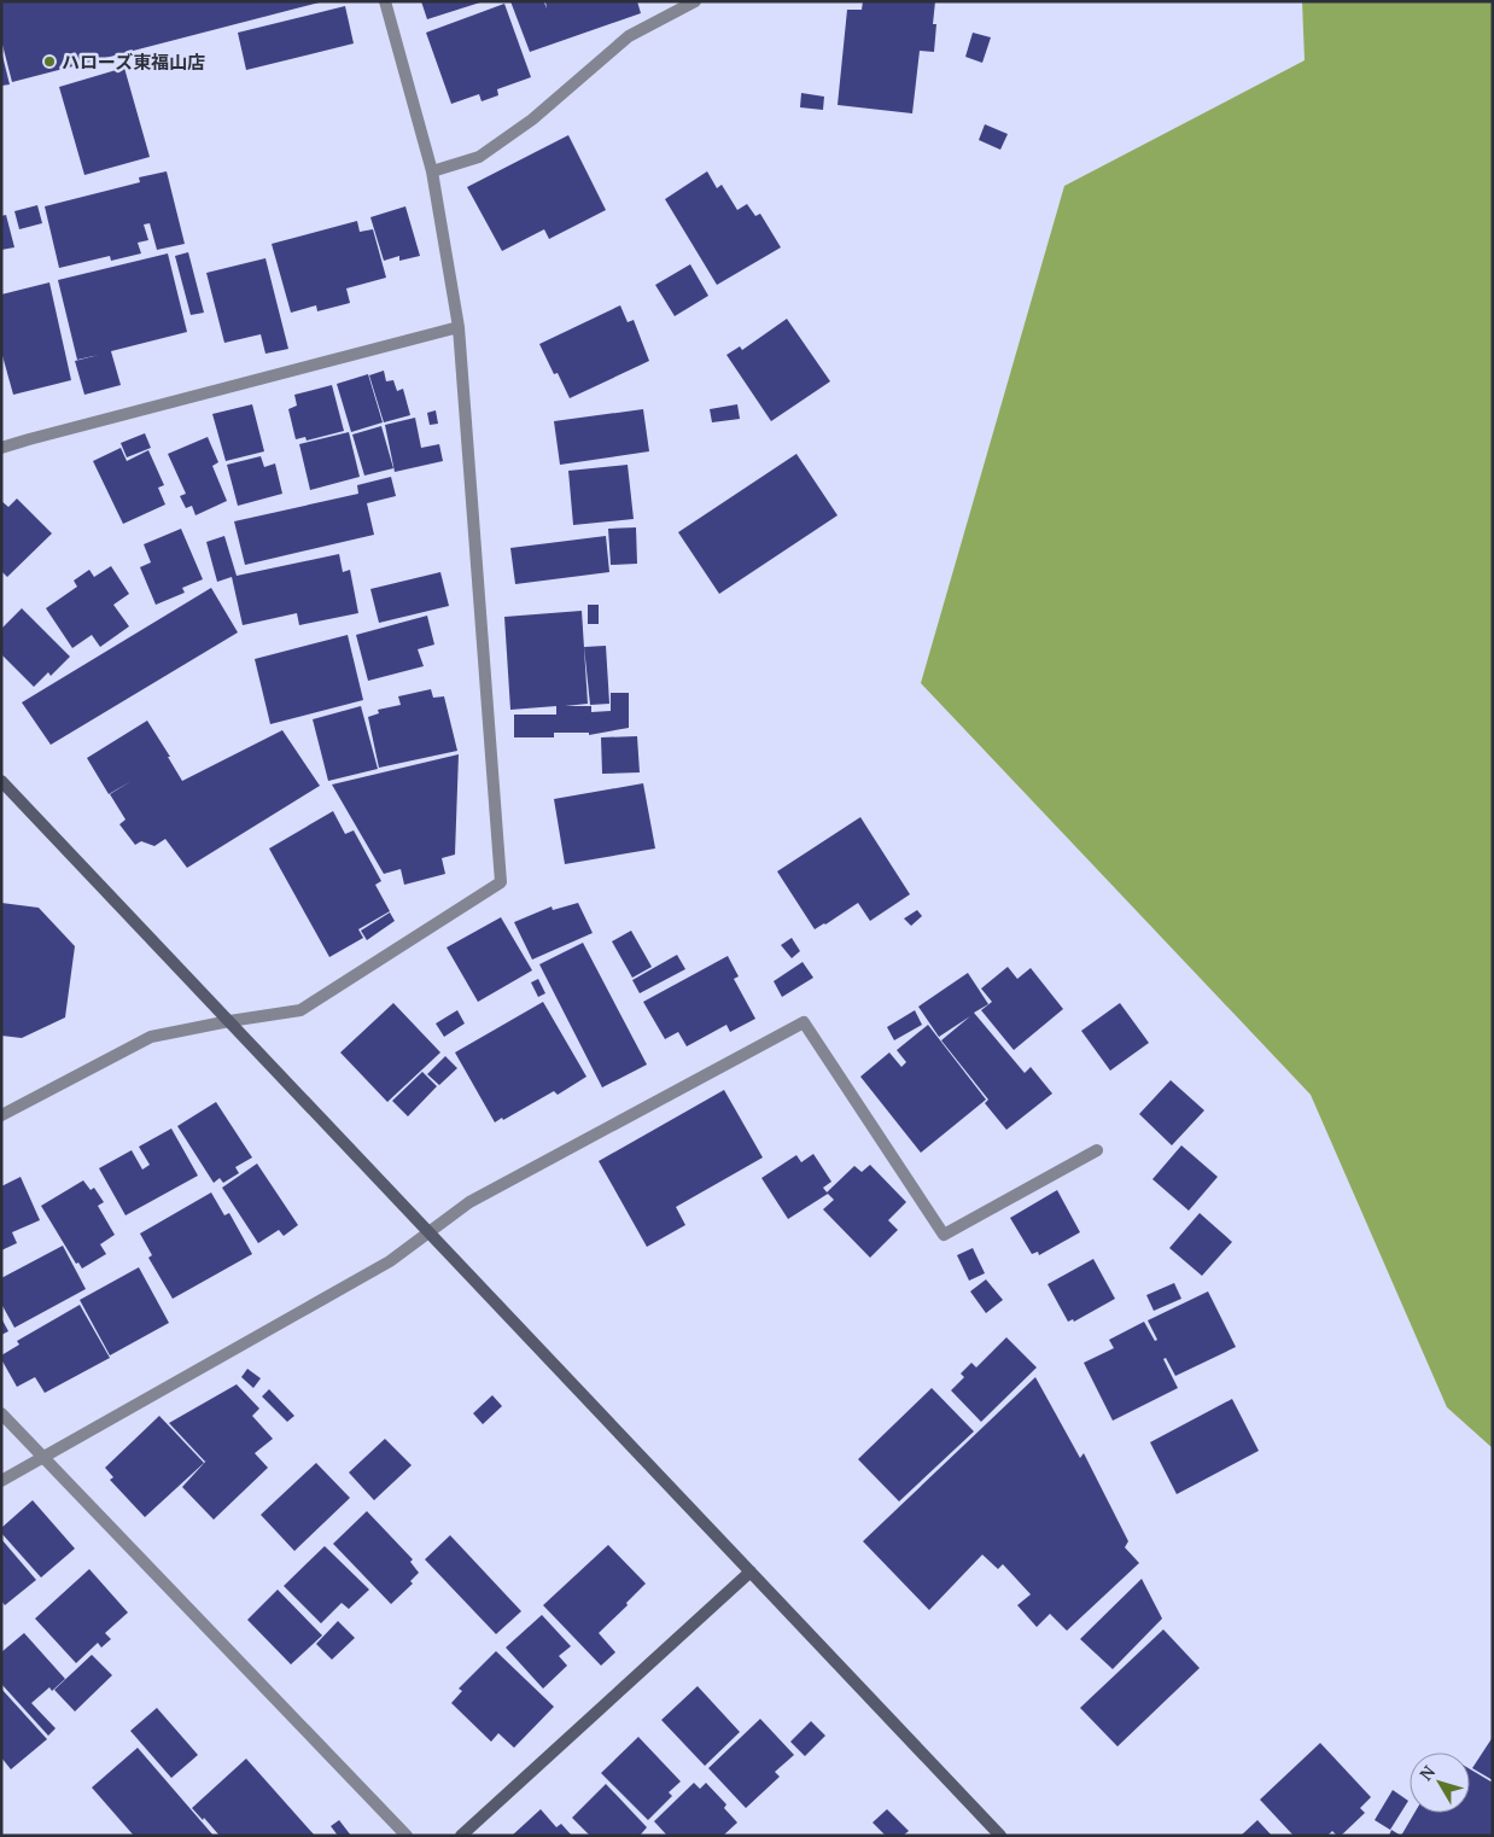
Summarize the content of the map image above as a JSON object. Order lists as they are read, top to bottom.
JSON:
{
  "places": ["ハローズ東福山店"],
  "north": "top left"
}
